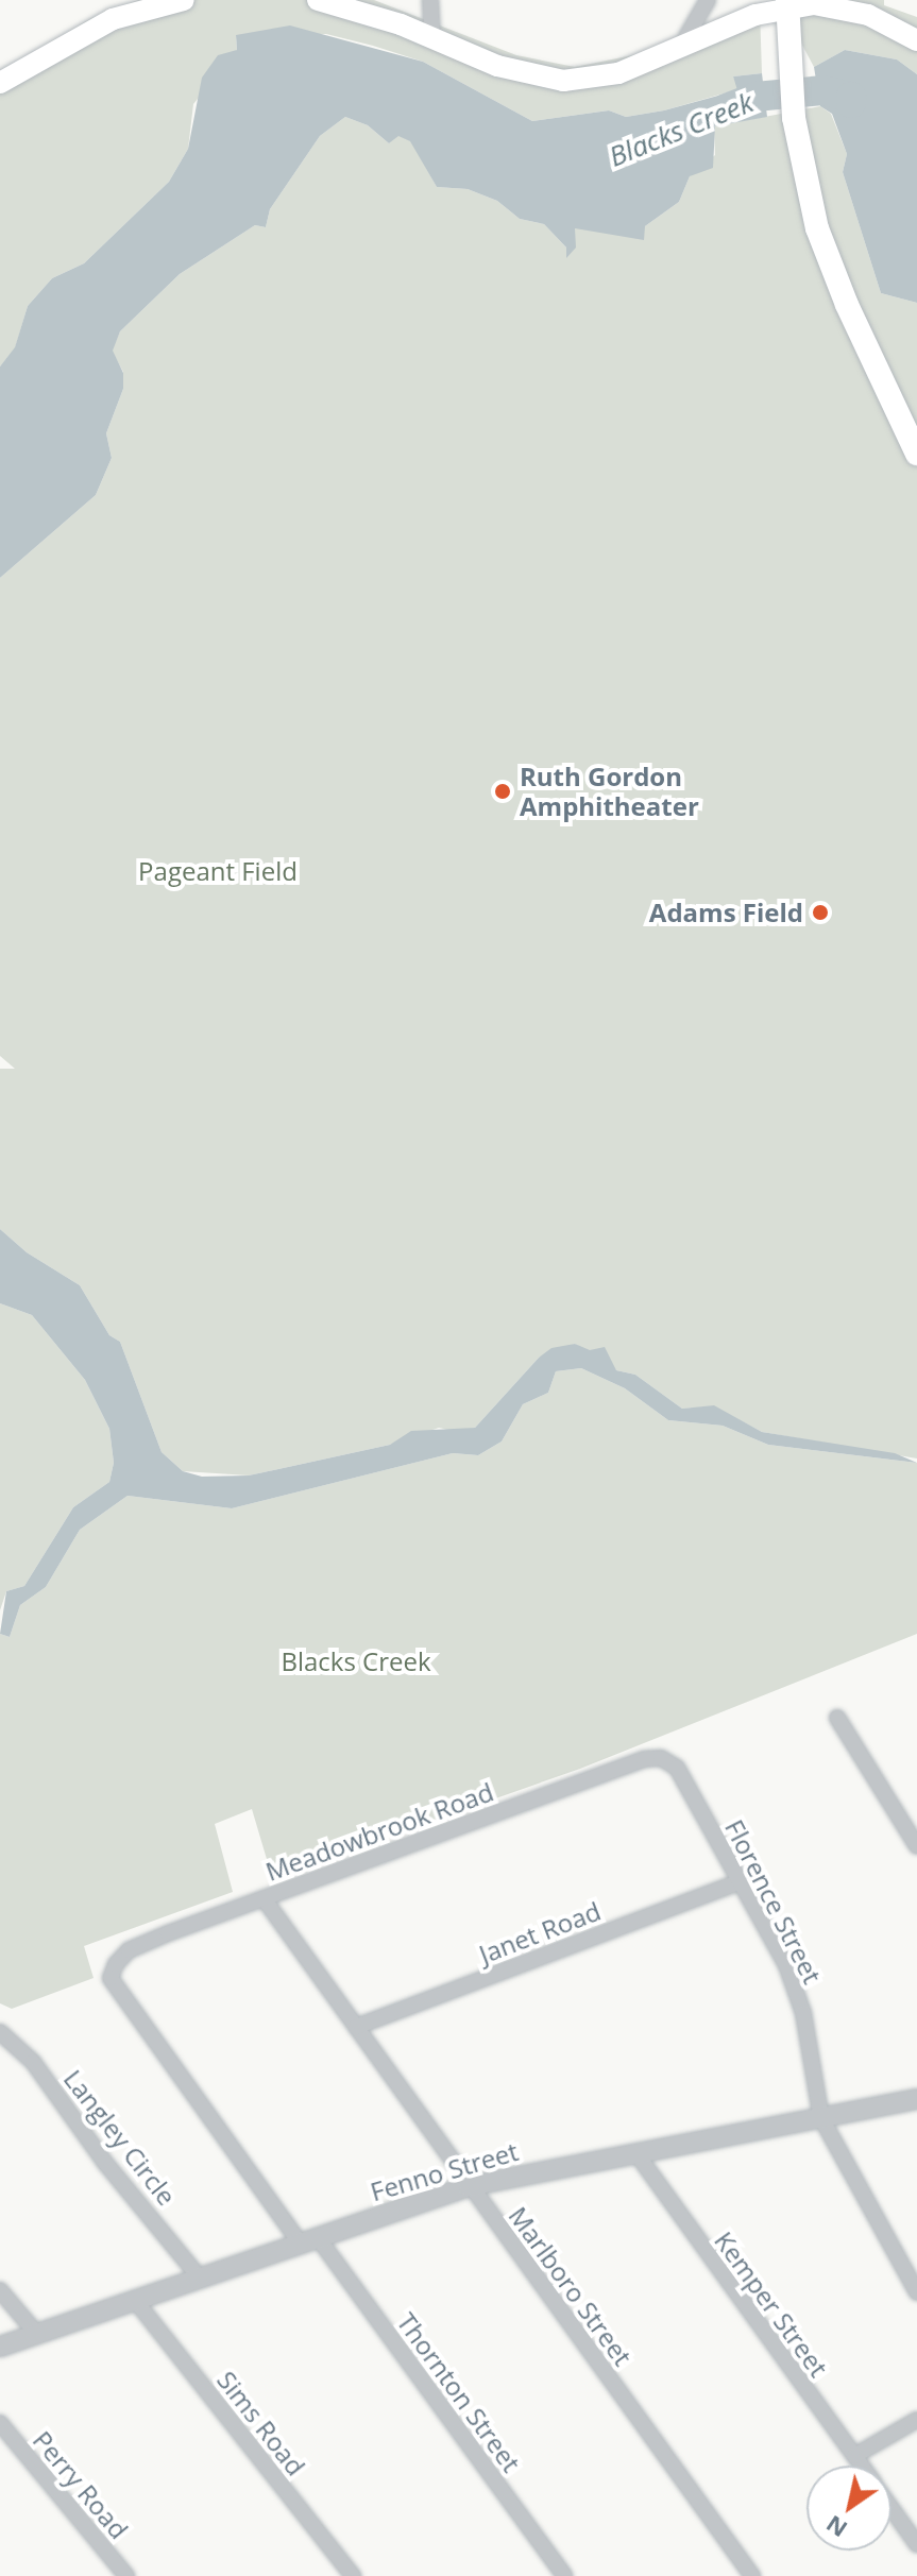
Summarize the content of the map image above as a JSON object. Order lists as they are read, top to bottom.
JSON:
{
  "streets": {
    "street": [
      "Meadowbrook Road",
      "Florence Street",
      "Janet Road",
      "Langley Circle",
      "Fenno Street",
      "Marlboro Street",
      "Kemper Street",
      "Thornton Street",
      "Sims Road",
      "Perry Road"
    ]
  },
  "crossings": [
    ["Meadowbrook Road", "Florence Street"],
    ["Meadowbrook Road", "Marlboro Street"],
    ["Meadowbrook Road", "Thornton Street"],
    ["Florence Street", "Janet Road"],
    ["Florence Street", "Fenno Street"],
    ["Janet Road", "Marlboro Street"],
    ["Langley Circle", "Fenno Street"],
    ["Fenno Street", "Marlboro Street"],
    ["Fenno Street", "Kemper Street"],
    ["Fenno Street", "Thornton Street"],
    ["Fenno Street", "Sims Road"]
  ],
  "water": ["Blacks Creek"],
  "parks": ["Pageant Field", "Blacks Creek"],
  "places": ["Ruth Gordon Amphitheater", "Adams Field"],
  "north": "bottom left"
}
